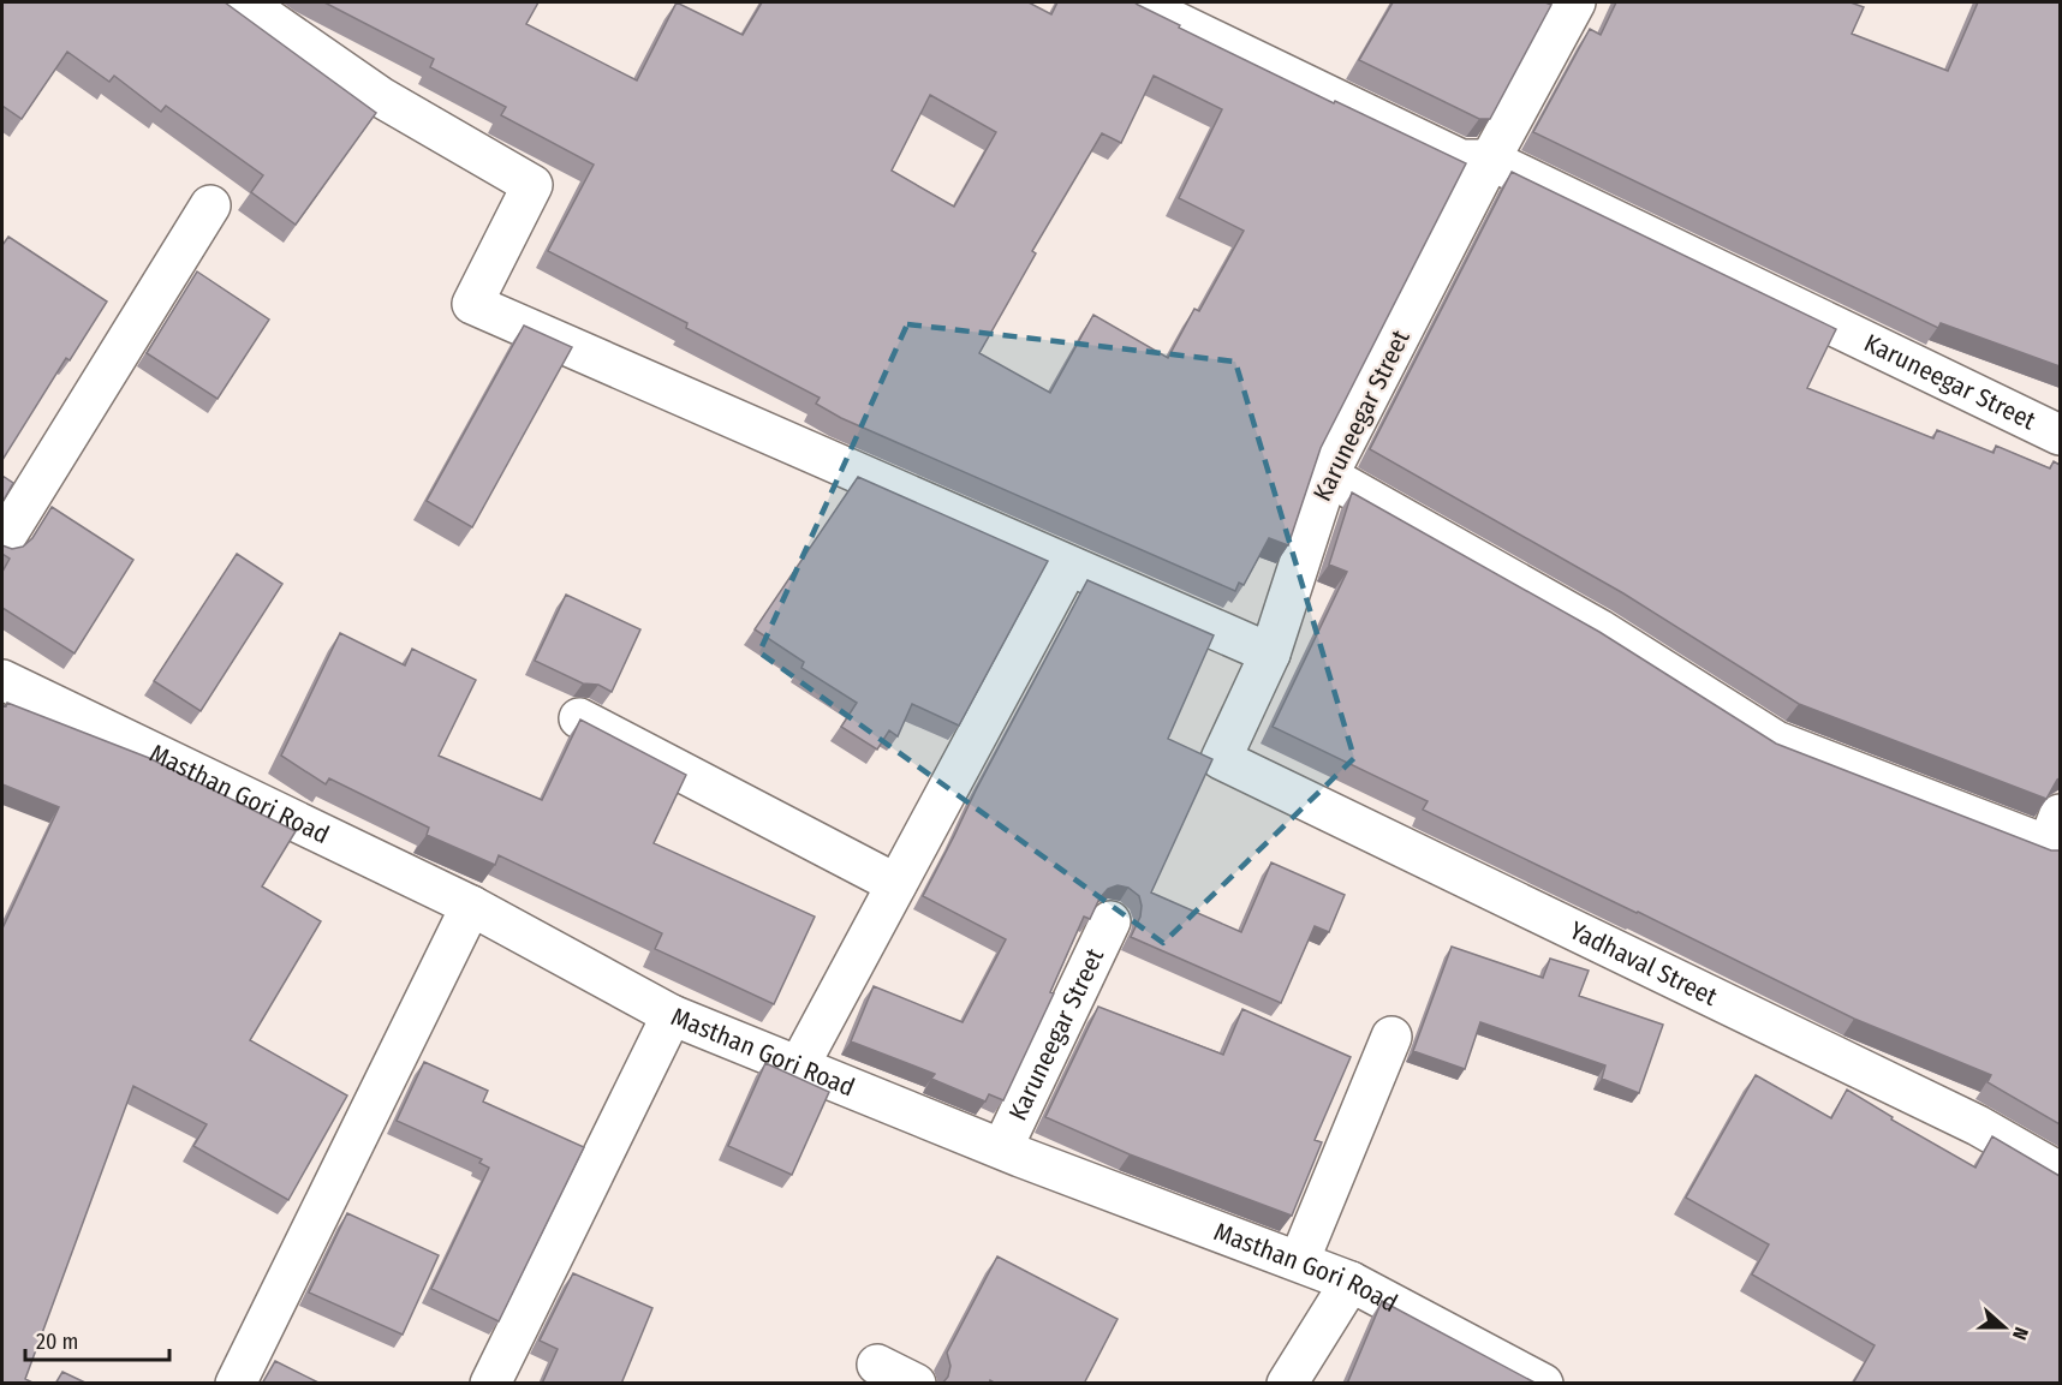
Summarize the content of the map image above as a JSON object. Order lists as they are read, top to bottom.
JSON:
{
  "streets": {
    "street": ["Karuneegar Street", "Masthan Gori Road", "Yadhaval Street"]
  },
  "crossings": [
    ["Karuneegar Street", "Masthan Gori Road"],
    ["Karuneegar Street", "Yadhaval Street"]
  ],
  "scale_bar": "20 m",
  "north": "right"
}
